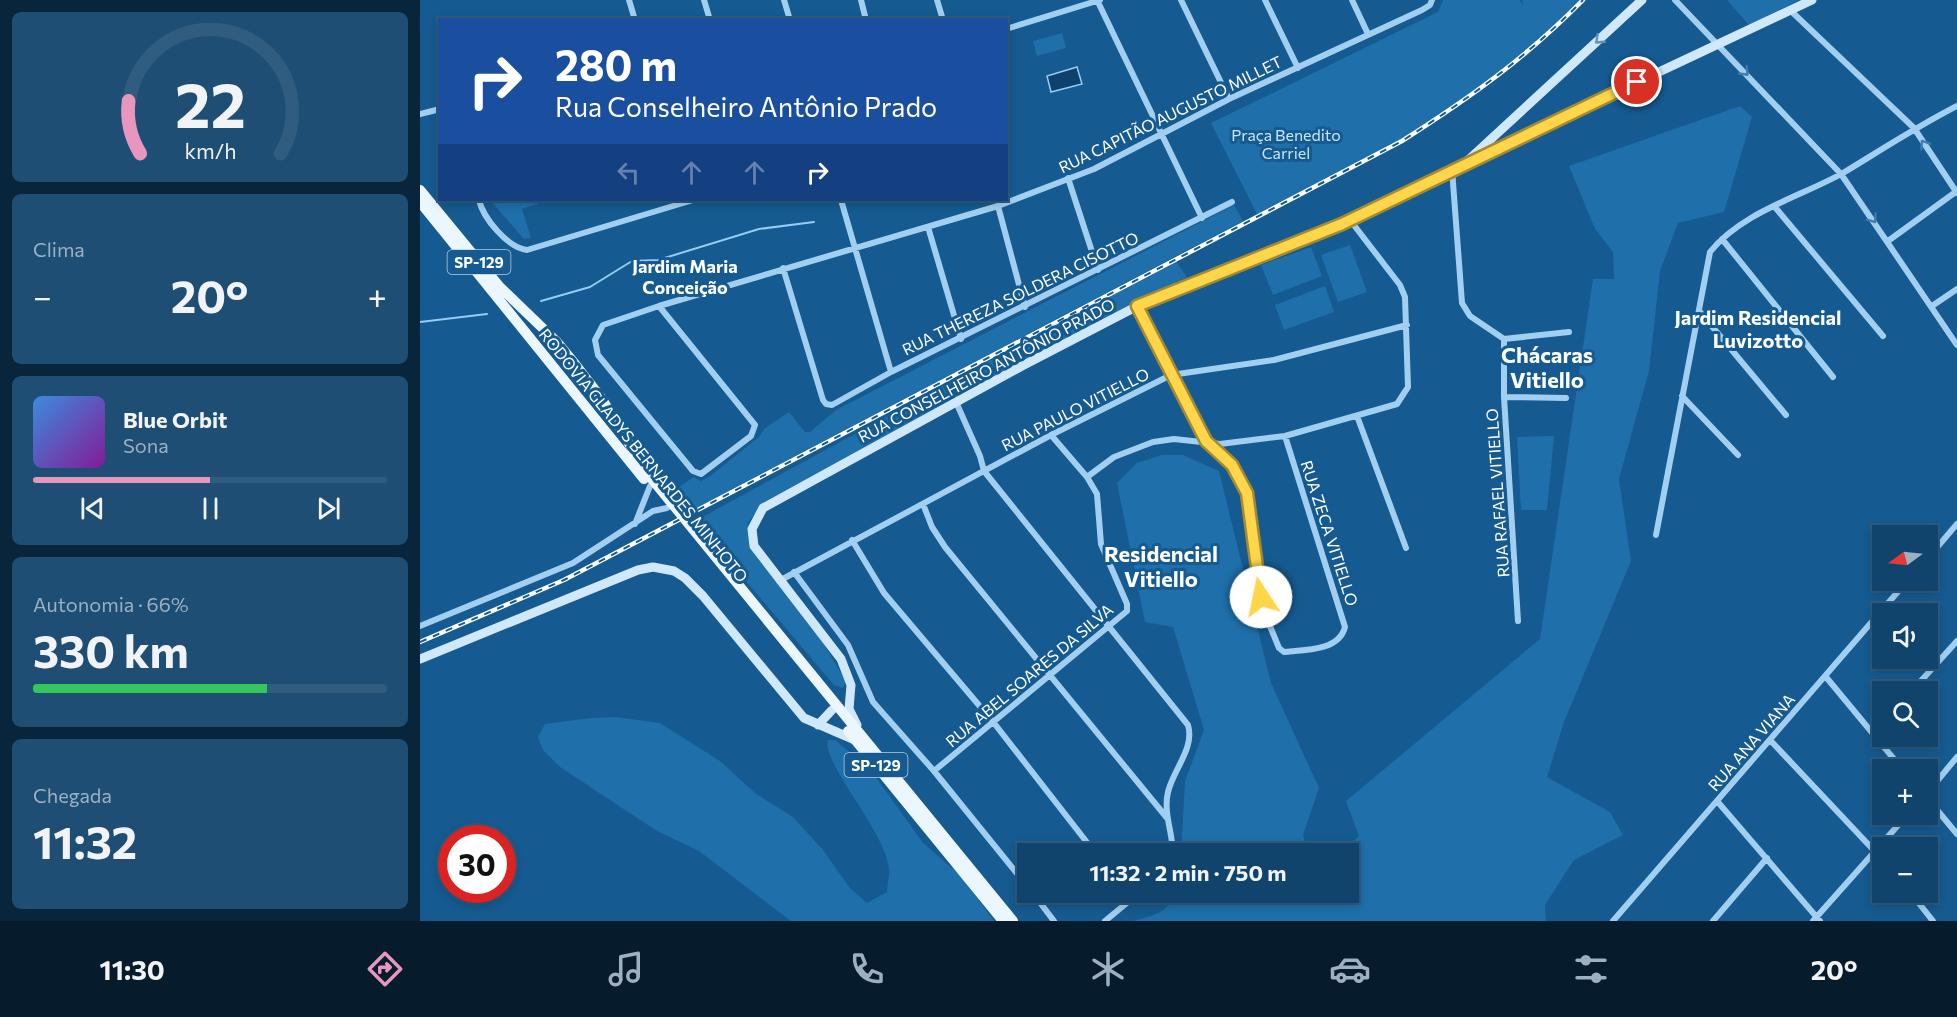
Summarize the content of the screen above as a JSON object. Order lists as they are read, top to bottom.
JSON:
{
  "streets": {
    "main road": ["SP-129", "RUA CONSELHEIRO ANTÔNIO PRADO", "RODOVIA GLADYS BERNARDES MINHOTO"],
    "street": [
      "RUA CAPITÃO AUGUSTO MILLET",
      "RUA THEREZA SOLDERA CISOTTO",
      "RUA PAULO VITIELLO",
      "RUA RAFAEL VITIELLO",
      "RUA ZECA VITIELLO",
      "RUA ABEL SOARES DA SILVA",
      "RUA ANA VIANA"
    ]
  },
  "crossings": [
    ["RUA CAPITÃO AUGUSTO MILLET", "RUA THEREZA SOLDERA CISOTTO"],
    ["SP-129", "RODOVIA GLADYS BERNARDES MINHOTO"],
    ["RUA CONSELHEIRO ANTÔNIO PRADO", "RUA PAULO VITIELLO"],
    ["RUA PAULO VITIELLO", "RUA ABEL SOARES DA SILVA"]
  ],
  "districts": [
    "Jardim Maria Conceição",
    "Jardim Residencial Luvizotto",
    "Chácaras Vitiello",
    "Residencial Vitiello"
  ],
  "parks": ["Praça Benedito Carriel"],
  "north": "left",
  "page": {
    "turn": ["280 m", "Rua Conselheiro Antônio Prado"],
    "tile": [
      "Clima",
      ["Autonomia · 66%", "330 km"],
      ["Chegada", "11:32"]
    ],
    "heat": ["−", "20°", "+"],
    "song": ["Blue Orbit", "Sona"],
    "map_buttons": ["+", "−"],
    "limit": "30",
    "trip": "11:32 · 2 min · 750 m",
    "tabs": ["11:30", "20°"],
    "gauge": ["22", "km/h"]
  }
}
